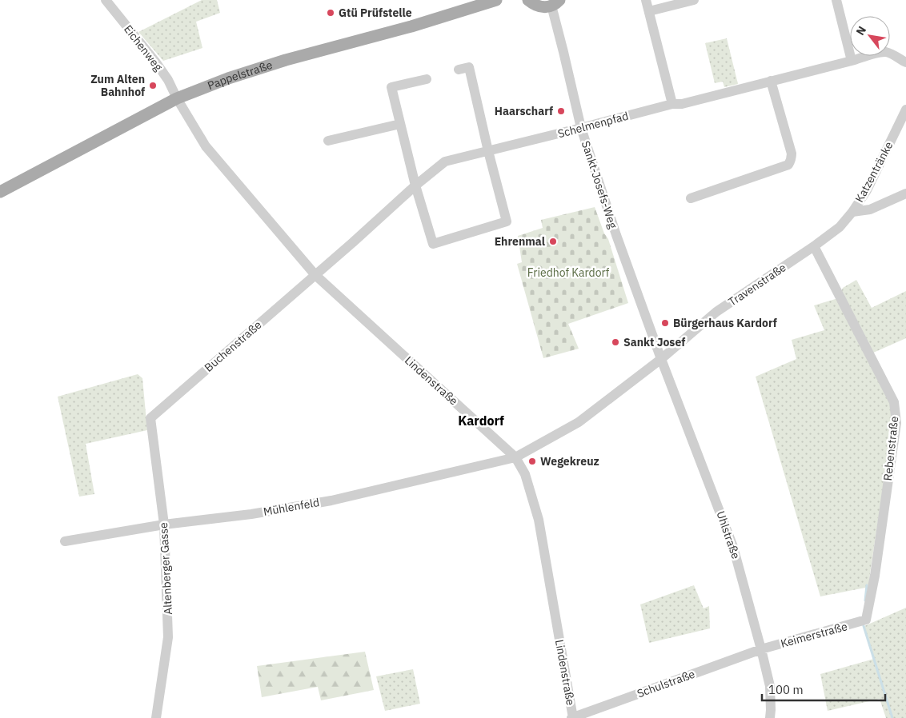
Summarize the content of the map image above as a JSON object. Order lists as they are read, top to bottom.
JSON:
{
  "streets": {
    "main road": ["Pappelstraße"],
    "street": [
      "Eichenweg",
      "Schelmenpfad",
      "Katzentränke",
      "Sankt-Josefs-Weg",
      "Travenstraße",
      "Buchenstraße",
      "Lindenstraße",
      "Rebenstraße",
      "Mühlenfeld",
      "Uhlstraße",
      "Altenberger Gasse",
      "Keimerstraße",
      "Schulstraße"
    ]
  },
  "crossings": [
    ["Eichenweg", "Pappelstraße"],
    ["Eichenweg", "Lindenstraße"],
    ["Pappelstraße", "Lindenstraße"],
    ["Schelmenpfad", "Sankt-Josefs-Weg"],
    ["Schelmenpfad", "Buchenstraße"],
    ["Schelmenpfad", "Lindenstraße"],
    ["Katzentränke", "Travenstraße"],
    ["Sankt-Josefs-Weg", "Travenstraße"],
    ["Sankt-Josefs-Weg", "Uhlstraße"],
    ["Travenstraße", "Lindenstraße"],
    ["Travenstraße", "Rebenstraße"],
    ["Travenstraße", "Mühlenfeld"],
    ["Travenstraße", "Uhlstraße"],
    ["Buchenstraße", "Lindenstraße"],
    ["Buchenstraße", "Altenberger Gasse"],
    ["Lindenstraße", "Mühlenfeld"],
    ["Lindenstraße", "Schulstraße"],
    ["Rebenstraße", "Keimerstraße"],
    ["Mühlenfeld", "Altenberger Gasse"],
    ["Uhlstraße", "Keimerstraße"],
    ["Uhlstraße", "Schulstraße"],
    ["Keimerstraße", "Schulstraße"]
  ],
  "districts": ["Kardorf"],
  "parks": ["Friedhof Kardorf"],
  "places": [
    "Gtü Prüfstelle",
    "Zum Alten Bahnhof",
    "Haarscharf",
    "Ehrenmal",
    "Bürgerhaus Kardorf",
    "Sankt Josef",
    "Wegekreuz"
  ],
  "scale_bar": "100 m",
  "north": "top left"
}
